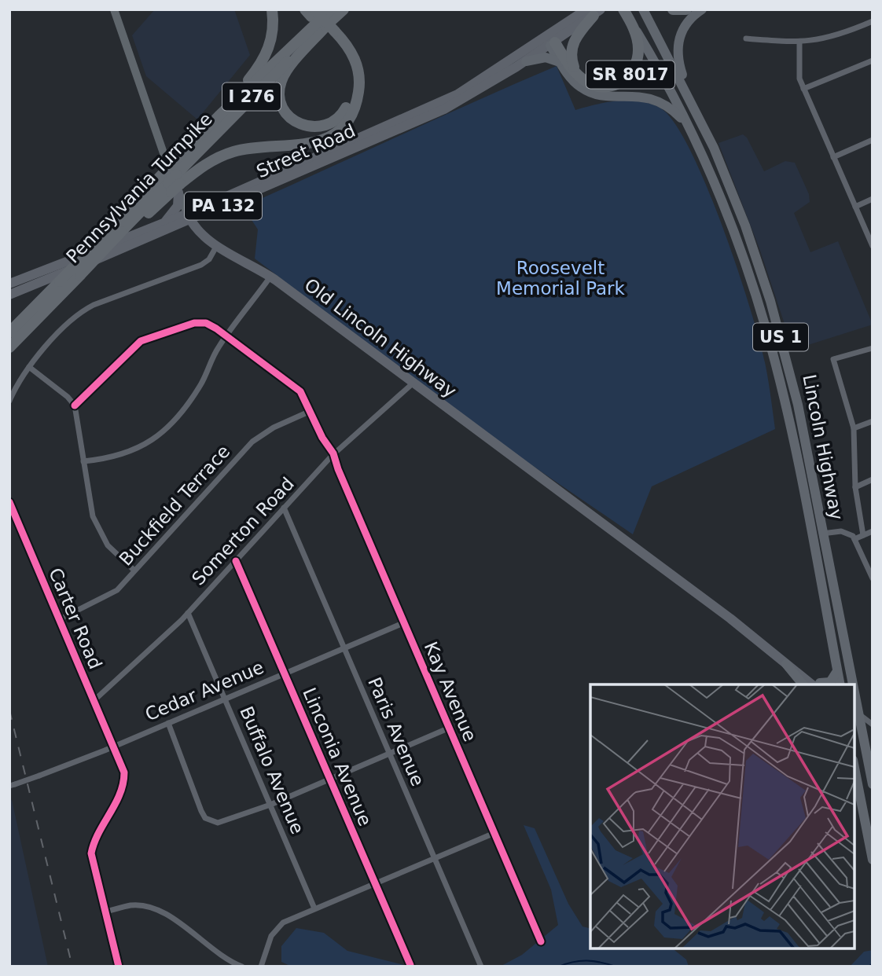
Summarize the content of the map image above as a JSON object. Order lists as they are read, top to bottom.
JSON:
{
  "streets": {
    "highway": [
      "SR 8017",
      "I 276",
      "Pennsylvania Turnpike",
      "US 1",
      "Lincoln Highway"
    ],
    "main road": ["Street Road", "PA 132", "Old Lincoln Highway"],
    "street": [
      "Buckfield Terrace",
      "Somerton Road",
      "Carter Road",
      "Cedar Avenue",
      "Kay Avenue",
      "Paris Avenue",
      "Linconia Avenue",
      "Buffalo Avenue"
    ]
  },
  "crossings": [
    ["SR 8017", "Street Road"],
    ["SR 8017", "Lincoln Highway"],
    ["Street Road", "Old Lincoln Highway"],
    ["Pennsylvania Turnpike", "Old Lincoln Highway"],
    ["Old Lincoln Highway", "Somerton Road"],
    ["Buckfield Terrace", "Carter Road"],
    ["Buckfield Terrace", "Kay Avenue"],
    ["Somerton Road", "Carter Road"],
    ["Somerton Road", "Kay Avenue"],
    ["Somerton Road", "Paris Avenue"],
    ["Somerton Road", "Linconia Avenue"],
    ["Somerton Road", "Buffalo Avenue"],
    ["Carter Road", "Cedar Avenue"],
    ["Cedar Avenue", "Kay Avenue"],
    ["Cedar Avenue", "Paris Avenue"],
    ["Cedar Avenue", "Linconia Avenue"],
    ["Cedar Avenue", "Buffalo Avenue"]
  ],
  "parks": ["Roosevelt Memorial Park"]
}
